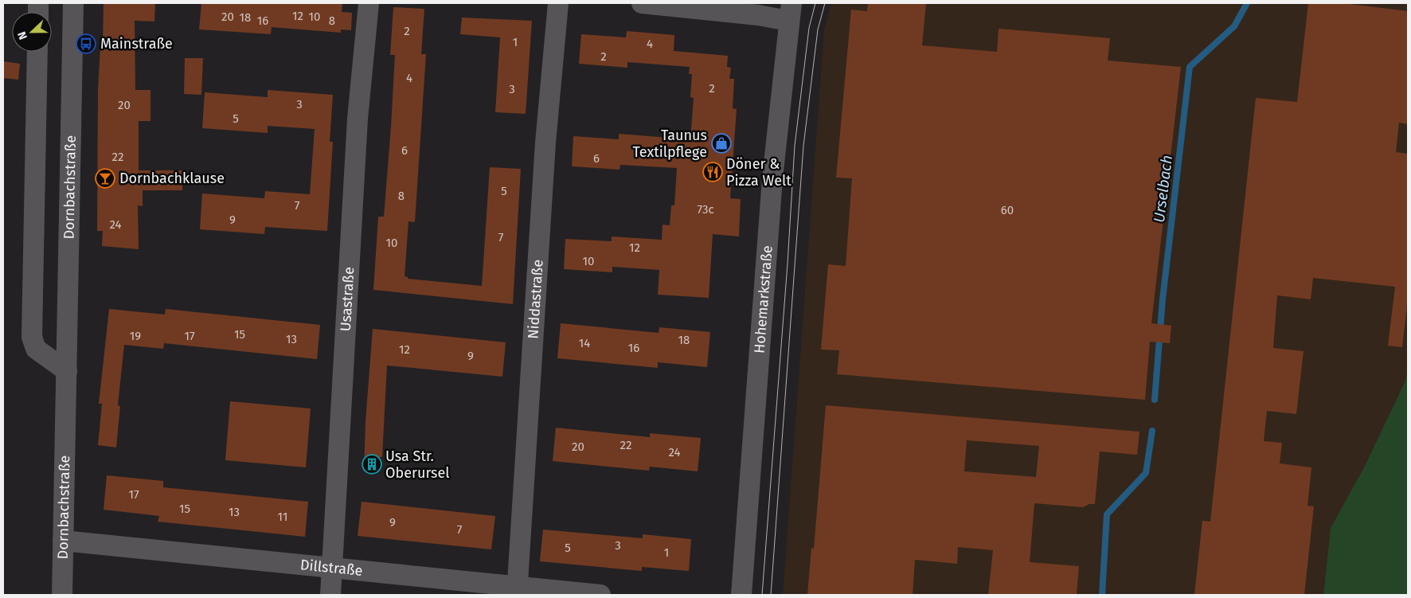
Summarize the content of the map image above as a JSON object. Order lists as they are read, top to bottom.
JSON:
{
  "streets": {
    "street": [
      "Dornbachstraße",
      "Usastraße",
      "Niddastraße",
      "Hohemarkstraße",
      "Dillstraße"
    ]
  },
  "crossings": [
    ["Dornbachstraße", "Dillstraße"],
    ["Usastraße", "Dillstraße"],
    ["Niddastraße", "Dillstraße"]
  ],
  "water": ["Urselbach"],
  "places": {
    "bus stop": ["Mainstraße"],
    "shop": ["Taunus Textilpflege"],
    "restaurant": ["Döner & Pizza Welt"],
    "bar": ["Dornbachklause"],
    "building": ["Usa Str. Oberursel"]
  },
  "house_numbers": [
    "12",
    "20",
    "10",
    "18",
    "16",
    "8",
    "2",
    "1",
    "4",
    "2",
    "4",
    "2",
    "3",
    "3",
    "20",
    "5",
    "6",
    "22",
    "6",
    "5",
    "8",
    "7",
    "73c",
    "60",
    "9",
    "24",
    "7",
    "10",
    "12",
    "10",
    "15",
    "19",
    "17",
    "13",
    "18",
    "14",
    "16",
    "12",
    "9",
    "22",
    "20",
    "24",
    "17",
    "15",
    "13",
    "11",
    "9",
    "7",
    "3",
    "5",
    "1"
  ],
  "north": "left"
}
